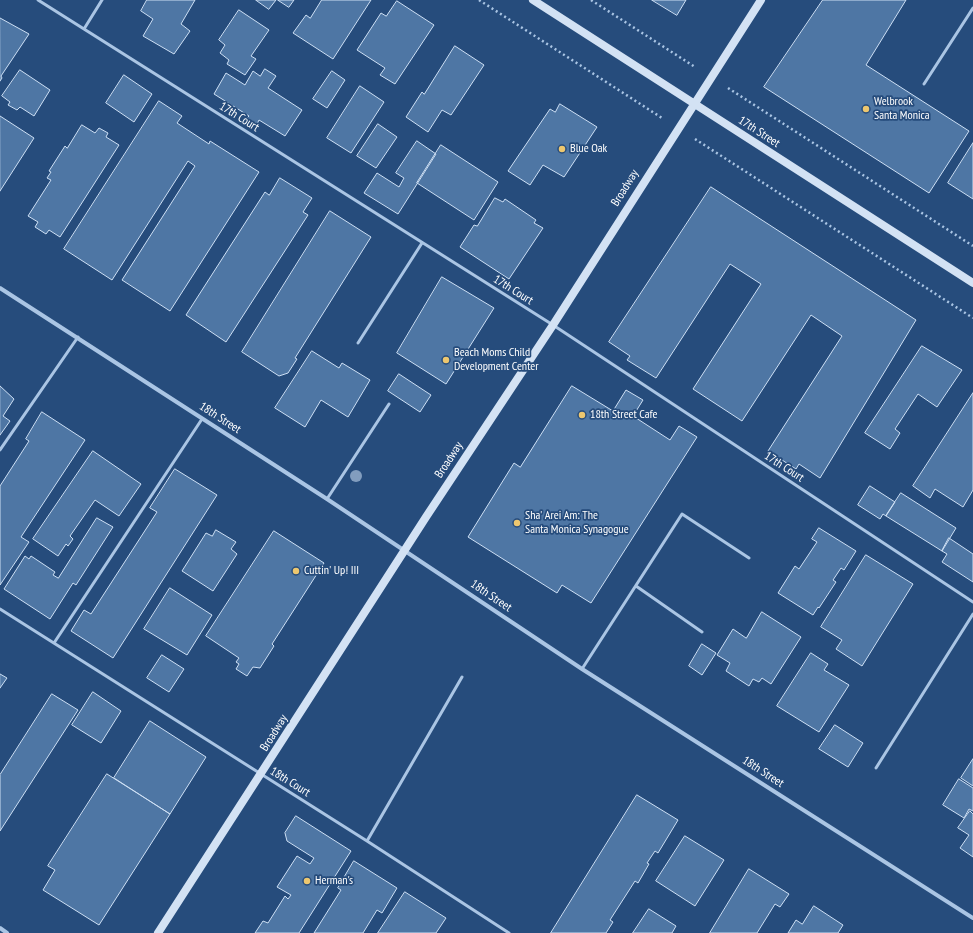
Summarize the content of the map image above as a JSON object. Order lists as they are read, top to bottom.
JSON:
{
  "streets": {
    "street": ["17th Street", "Broadway", "18th Street"],
    "lane": ["17th Court", "18th Court"]
  },
  "crossings": [
    ["17th Court", "Broadway"],
    ["17th Street", "Broadway"],
    ["Broadway", "18th Street"],
    ["Broadway", "18th Court"]
  ],
  "places": [
    "Welbrook Santa Monica",
    "Blue Oak",
    "Beach Moms Child Development Center",
    "18th Street Cafe",
    "Sha' Arei Am: The Santa Monica Synagogue",
    "Cuttin' Up! III",
    "Herman's"
  ]
}
